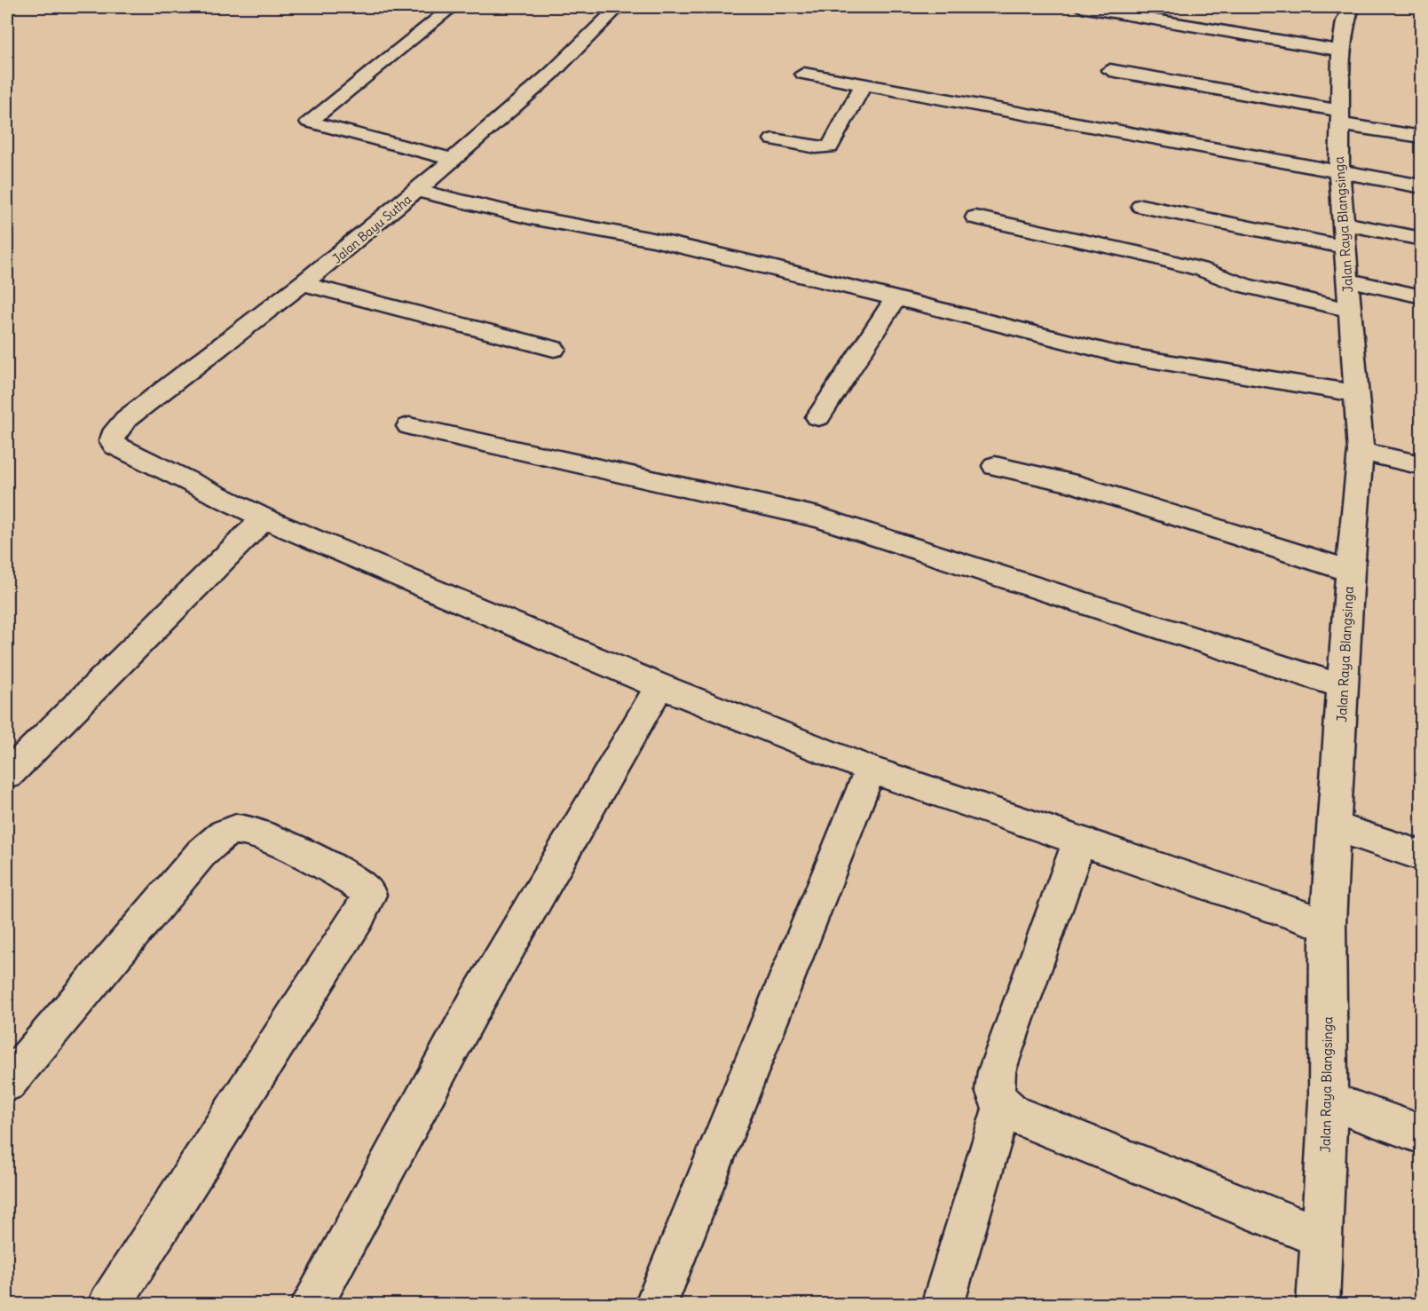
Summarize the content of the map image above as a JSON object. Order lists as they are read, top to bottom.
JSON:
{
  "streets": {
    "street": ["Jalan Raya Blangsinga", "Jalan Bayu Sutha"]
  }
}
